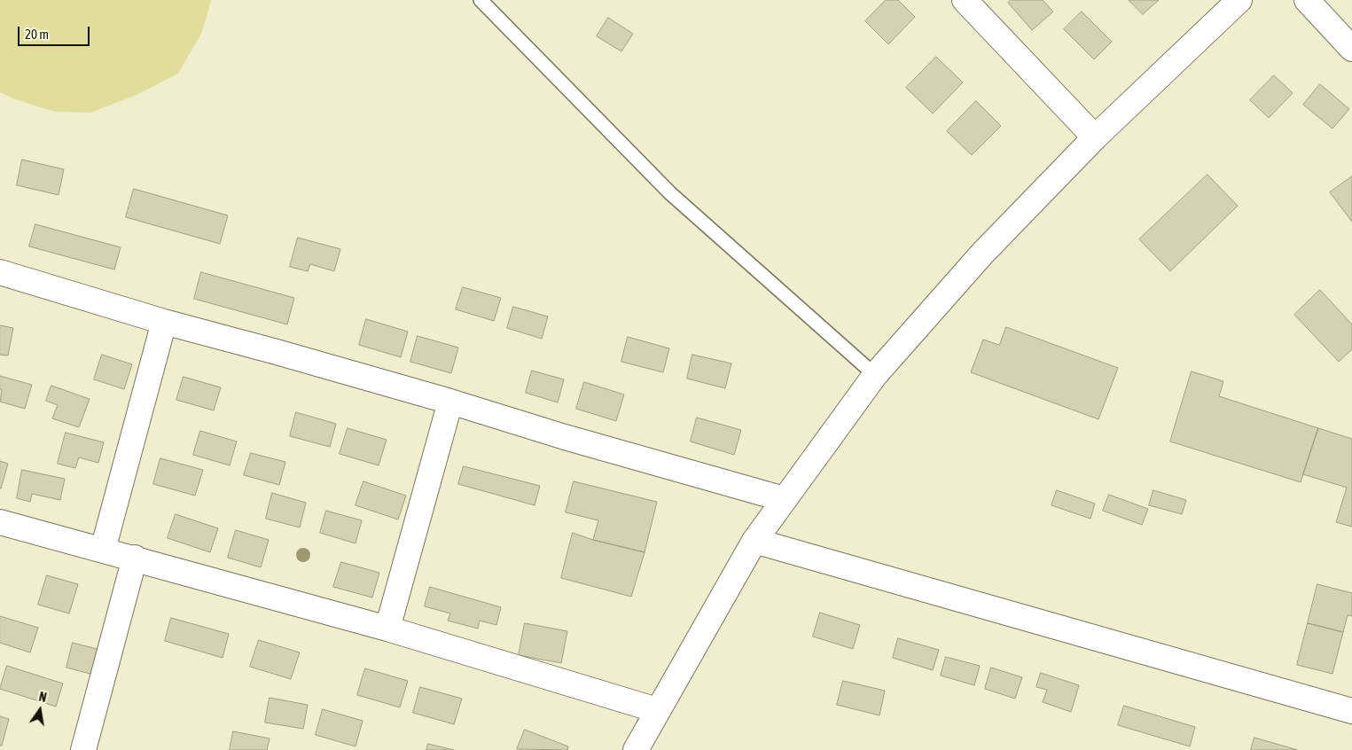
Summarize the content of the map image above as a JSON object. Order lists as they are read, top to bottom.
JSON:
{
  "scale_bar": "20 m",
  "north": "top"
}
